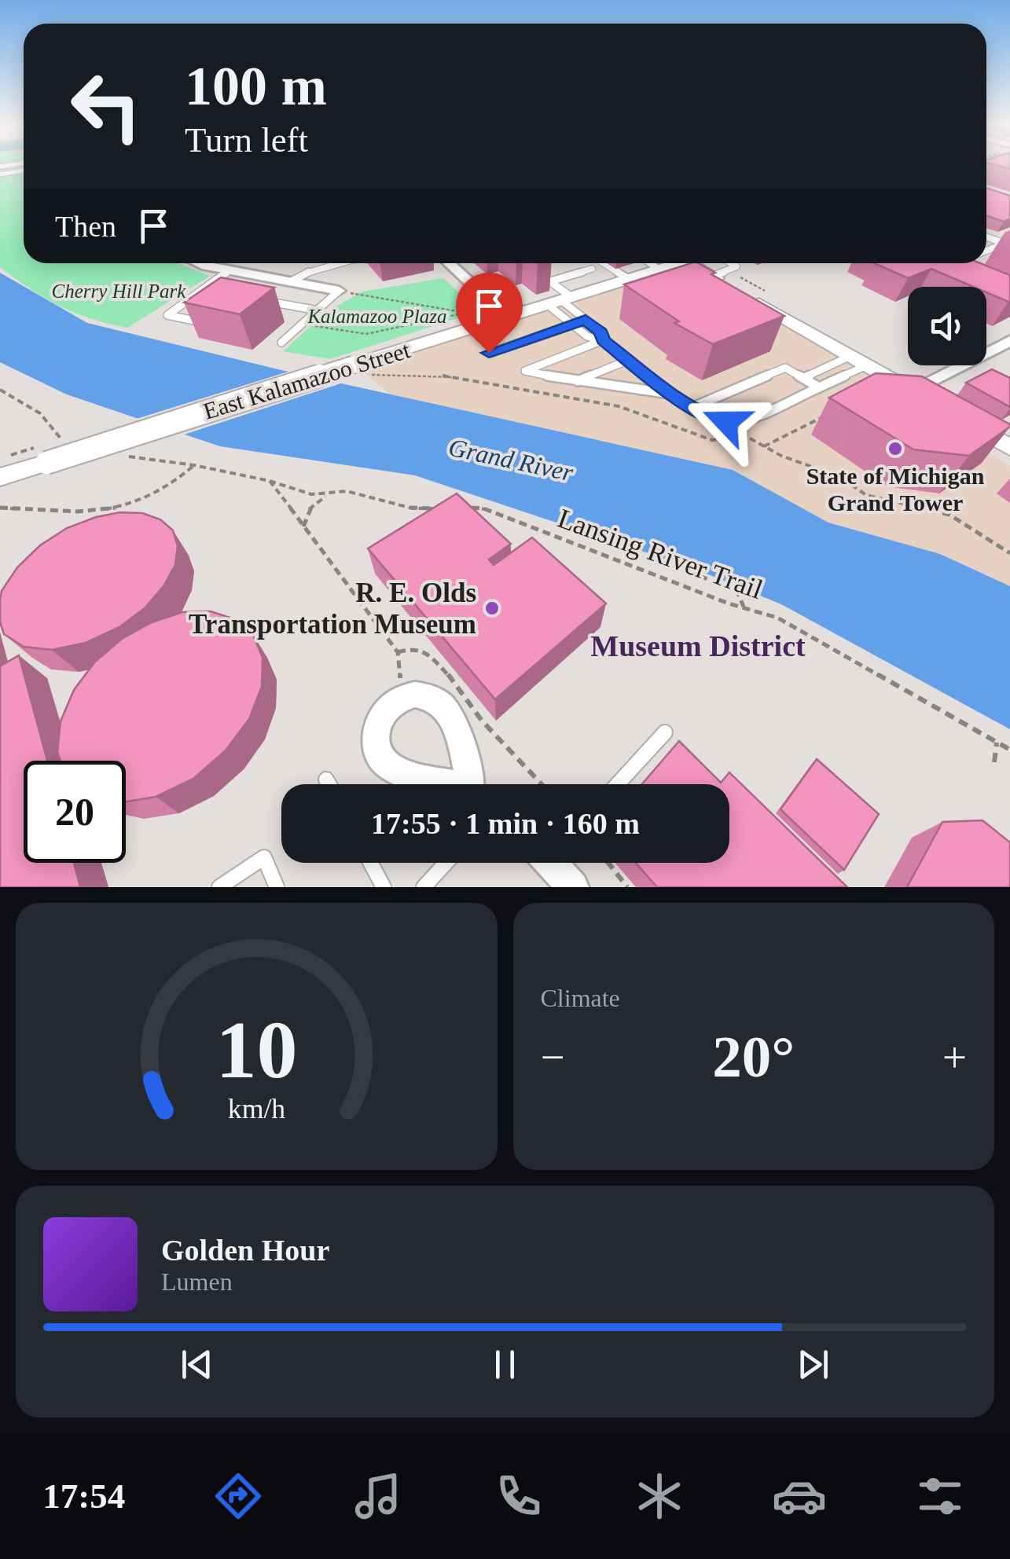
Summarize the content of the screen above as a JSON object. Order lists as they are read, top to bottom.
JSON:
{
  "streets": {
    "street": ["East Kalamazoo Street"],
    "path": ["Lansing River Trail"]
  },
  "districts": ["Museum District"],
  "water": ["Grand River"],
  "parks": ["Cherry Hill Park", "Kalamazoo Plaza"],
  "places": ["State of Michigan Grand Tower", "R. E. Olds Transportation Museum"],
  "page": {
    "turn": ["100 m", "Turn left"],
    "then": "Then",
    "limit": "20",
    "trip": "17:55 · 1 min · 160 m",
    "tile": "Climate",
    "heat": ["−", "20°", "+"],
    "song": ["Golden Hour", "Lumen"],
    "tabs": "17:54",
    "gauge": ["10", "km/h"]
  }
}
